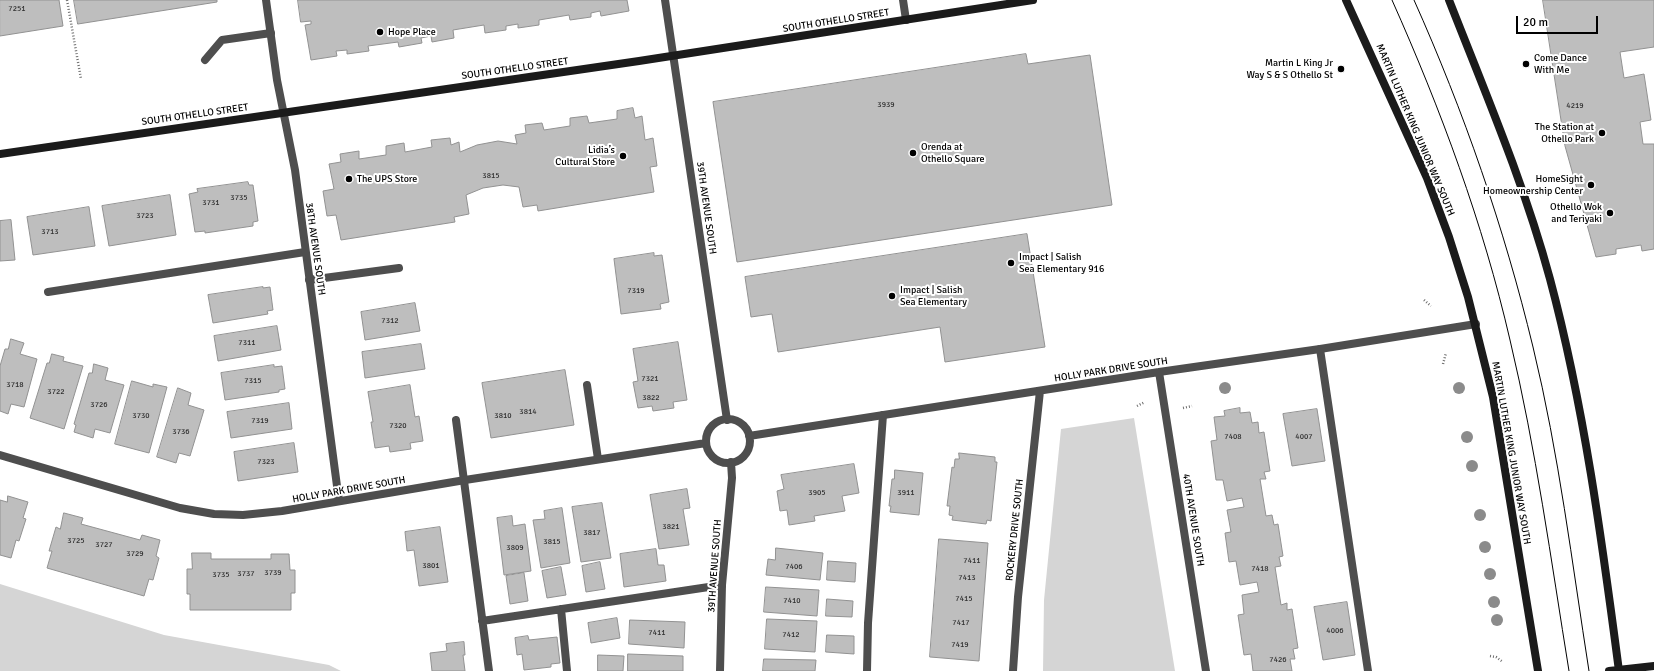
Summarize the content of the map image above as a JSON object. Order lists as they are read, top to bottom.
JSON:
{
  "streets": {
    "main road": ["SOUTH OTHELLO STREET", "MARTIN LUTHER KING JUNIOR WAY SOUTH"],
    "street": [
      "39TH AVENUE SOUTH",
      "38TH AVENUE SOUTH",
      "HOLLY PARK DRIVE SOUTH",
      "40TH AVENUE SOUTH",
      "ROCKERY DRIVE SOUTH"
    ]
  },
  "crossings": [
    ["SOUTH OTHELLO STREET", "39TH AVENUE SOUTH"],
    ["SOUTH OTHELLO STREET", "38TH AVENUE SOUTH"],
    ["MARTIN LUTHER KING JUNIOR WAY SOUTH", "HOLLY PARK DRIVE SOUTH"],
    ["39TH AVENUE SOUTH", "HOLLY PARK DRIVE SOUTH"],
    ["38TH AVENUE SOUTH", "HOLLY PARK DRIVE SOUTH"],
    ["HOLLY PARK DRIVE SOUTH", "40TH AVENUE SOUTH"],
    ["HOLLY PARK DRIVE SOUTH", "ROCKERY DRIVE SOUTH"]
  ],
  "places": [
    "Hope Place",
    "Come Dance With Me",
    "Martin L King Jr Way S & S Othello St",
    "The Station at Othello Park",
    "Orenda at Othello Square",
    "Lidia’s Cultural Store",
    "The UPS Store",
    "HomeSight Homeownership Center",
    "Othello Wok and Teriyaki",
    "Impact | Salish Sea Elementary 916",
    "Impact | Salish Sea Elementary"
  ],
  "house_numbers": [
    "7251",
    "3939",
    "4219",
    "3815",
    "3735",
    "3731",
    "3723",
    "3713",
    "7319",
    "7312",
    "7311",
    "7321",
    "7315",
    "3718",
    "3722",
    "3822",
    "3726",
    "3814",
    "3730",
    "3810",
    "7319",
    "7320",
    "3736",
    "7408",
    "4007",
    "7323",
    "3905",
    "3911",
    "3821",
    "3817",
    "3725",
    "3815",
    "3727",
    "3809",
    "3729",
    "7411",
    "3801",
    "7406",
    "7418",
    "3739",
    "3737",
    "3735",
    "7413",
    "7415",
    "7410",
    "7417",
    "4006",
    "7411",
    "7412",
    "7419",
    "7426"
  ],
  "scale_bar": "20 m"
}
